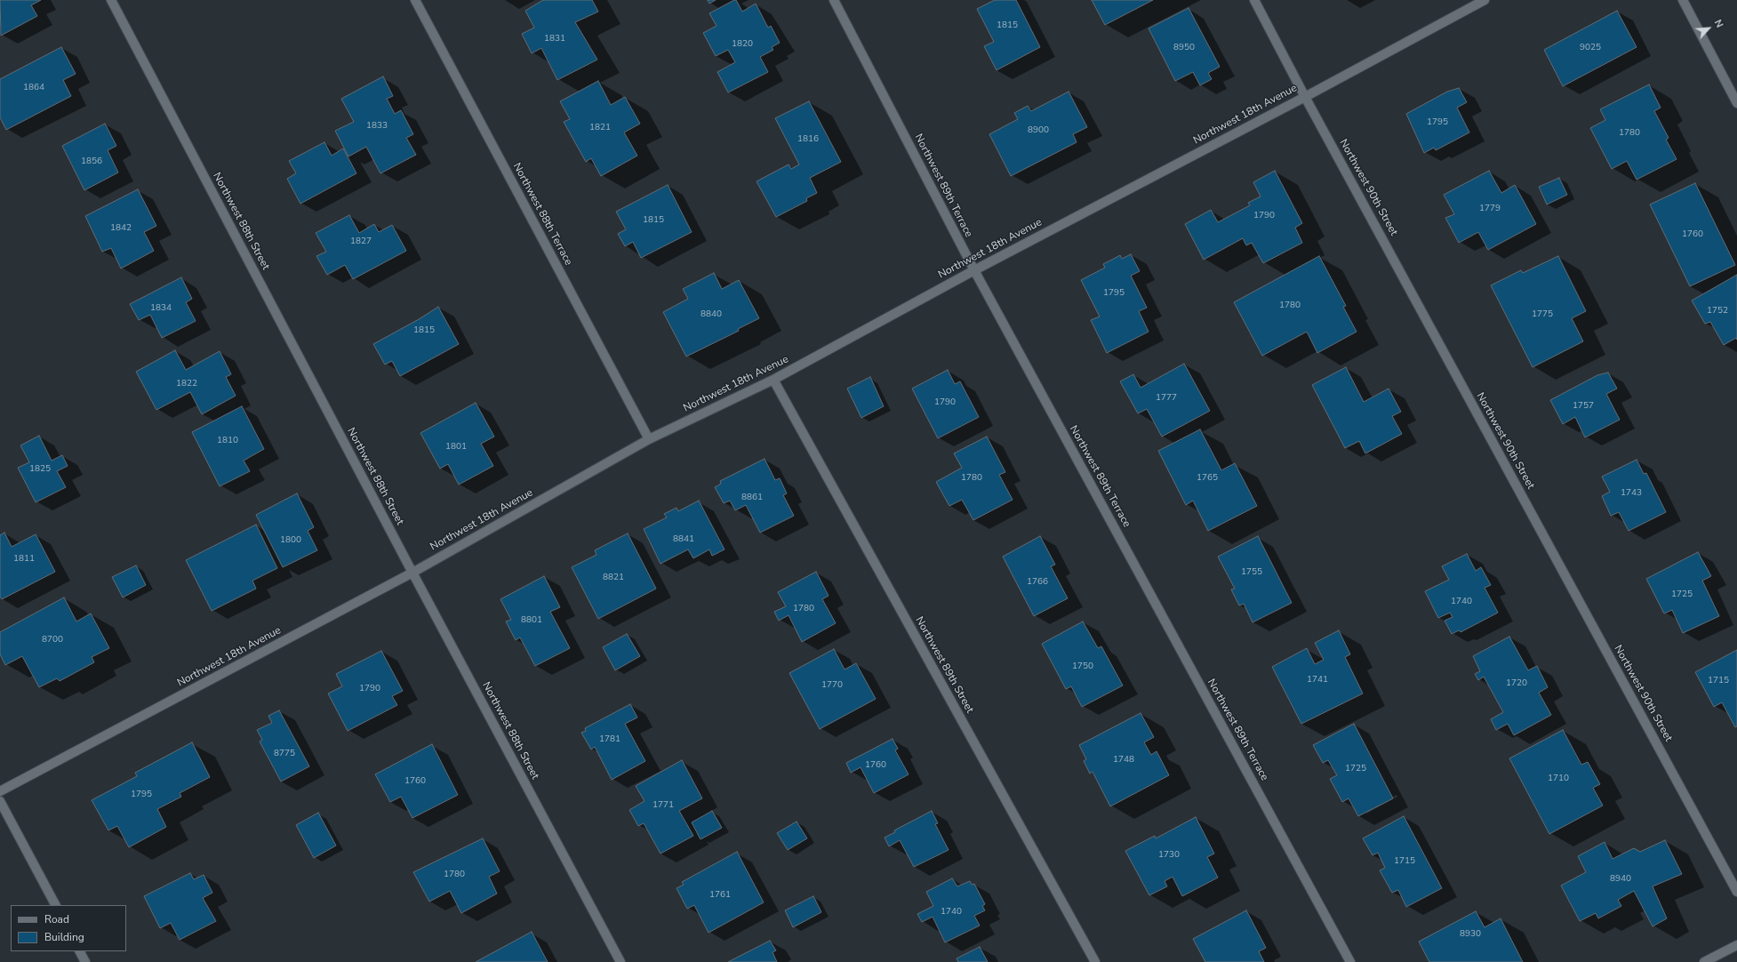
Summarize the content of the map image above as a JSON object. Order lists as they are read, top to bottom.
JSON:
{
  "streets": {
    "street": [
      "Northwest 18th Avenue",
      "Northwest 89th Terrace",
      "Northwest 90th Street",
      "Northwest 88th Terrace",
      "Northwest 88th Street",
      "Northwest 89th Street"
    ]
  },
  "crossings": [
    ["Northwest 18th Avenue", "Northwest 89th Terrace"],
    ["Northwest 18th Avenue", "Northwest 90th Street"],
    ["Northwest 18th Avenue", "Northwest 88th Terrace"],
    ["Northwest 18th Avenue", "Northwest 88th Street"],
    ["Northwest 18th Avenue", "Northwest 89th Street"]
  ],
  "house_numbers": [
    "1815",
    "1831",
    "1820",
    "8950",
    "9025",
    "1864",
    "1795",
    "1833",
    "1821",
    "8900",
    "1780",
    "1816",
    "1856",
    "1779",
    "1790",
    "1815",
    "1842",
    "1760",
    "1827",
    "1795",
    "1780",
    "1834",
    "1752",
    "8840",
    "1775",
    "1815",
    "1822",
    "1777",
    "1790",
    "1757",
    "1810",
    "1801",
    "1825",
    "1780",
    "1765",
    "1743",
    "8861",
    "8841",
    "1800",
    "1811",
    "1755",
    "8821",
    "1766",
    "1725",
    "1740",
    "1780",
    "8801",
    "8700",
    "1750",
    "1741",
    "1715",
    "1720",
    "1770",
    "1790",
    "1781",
    "8775",
    "1748",
    "1760",
    "1725",
    "1710",
    "1760",
    "1795",
    "1771",
    "1730",
    "1715",
    "1780",
    "8940",
    "1761",
    "1740",
    "8930"
  ],
  "legend": ["Road", "Building"],
  "north": "top right"
}
